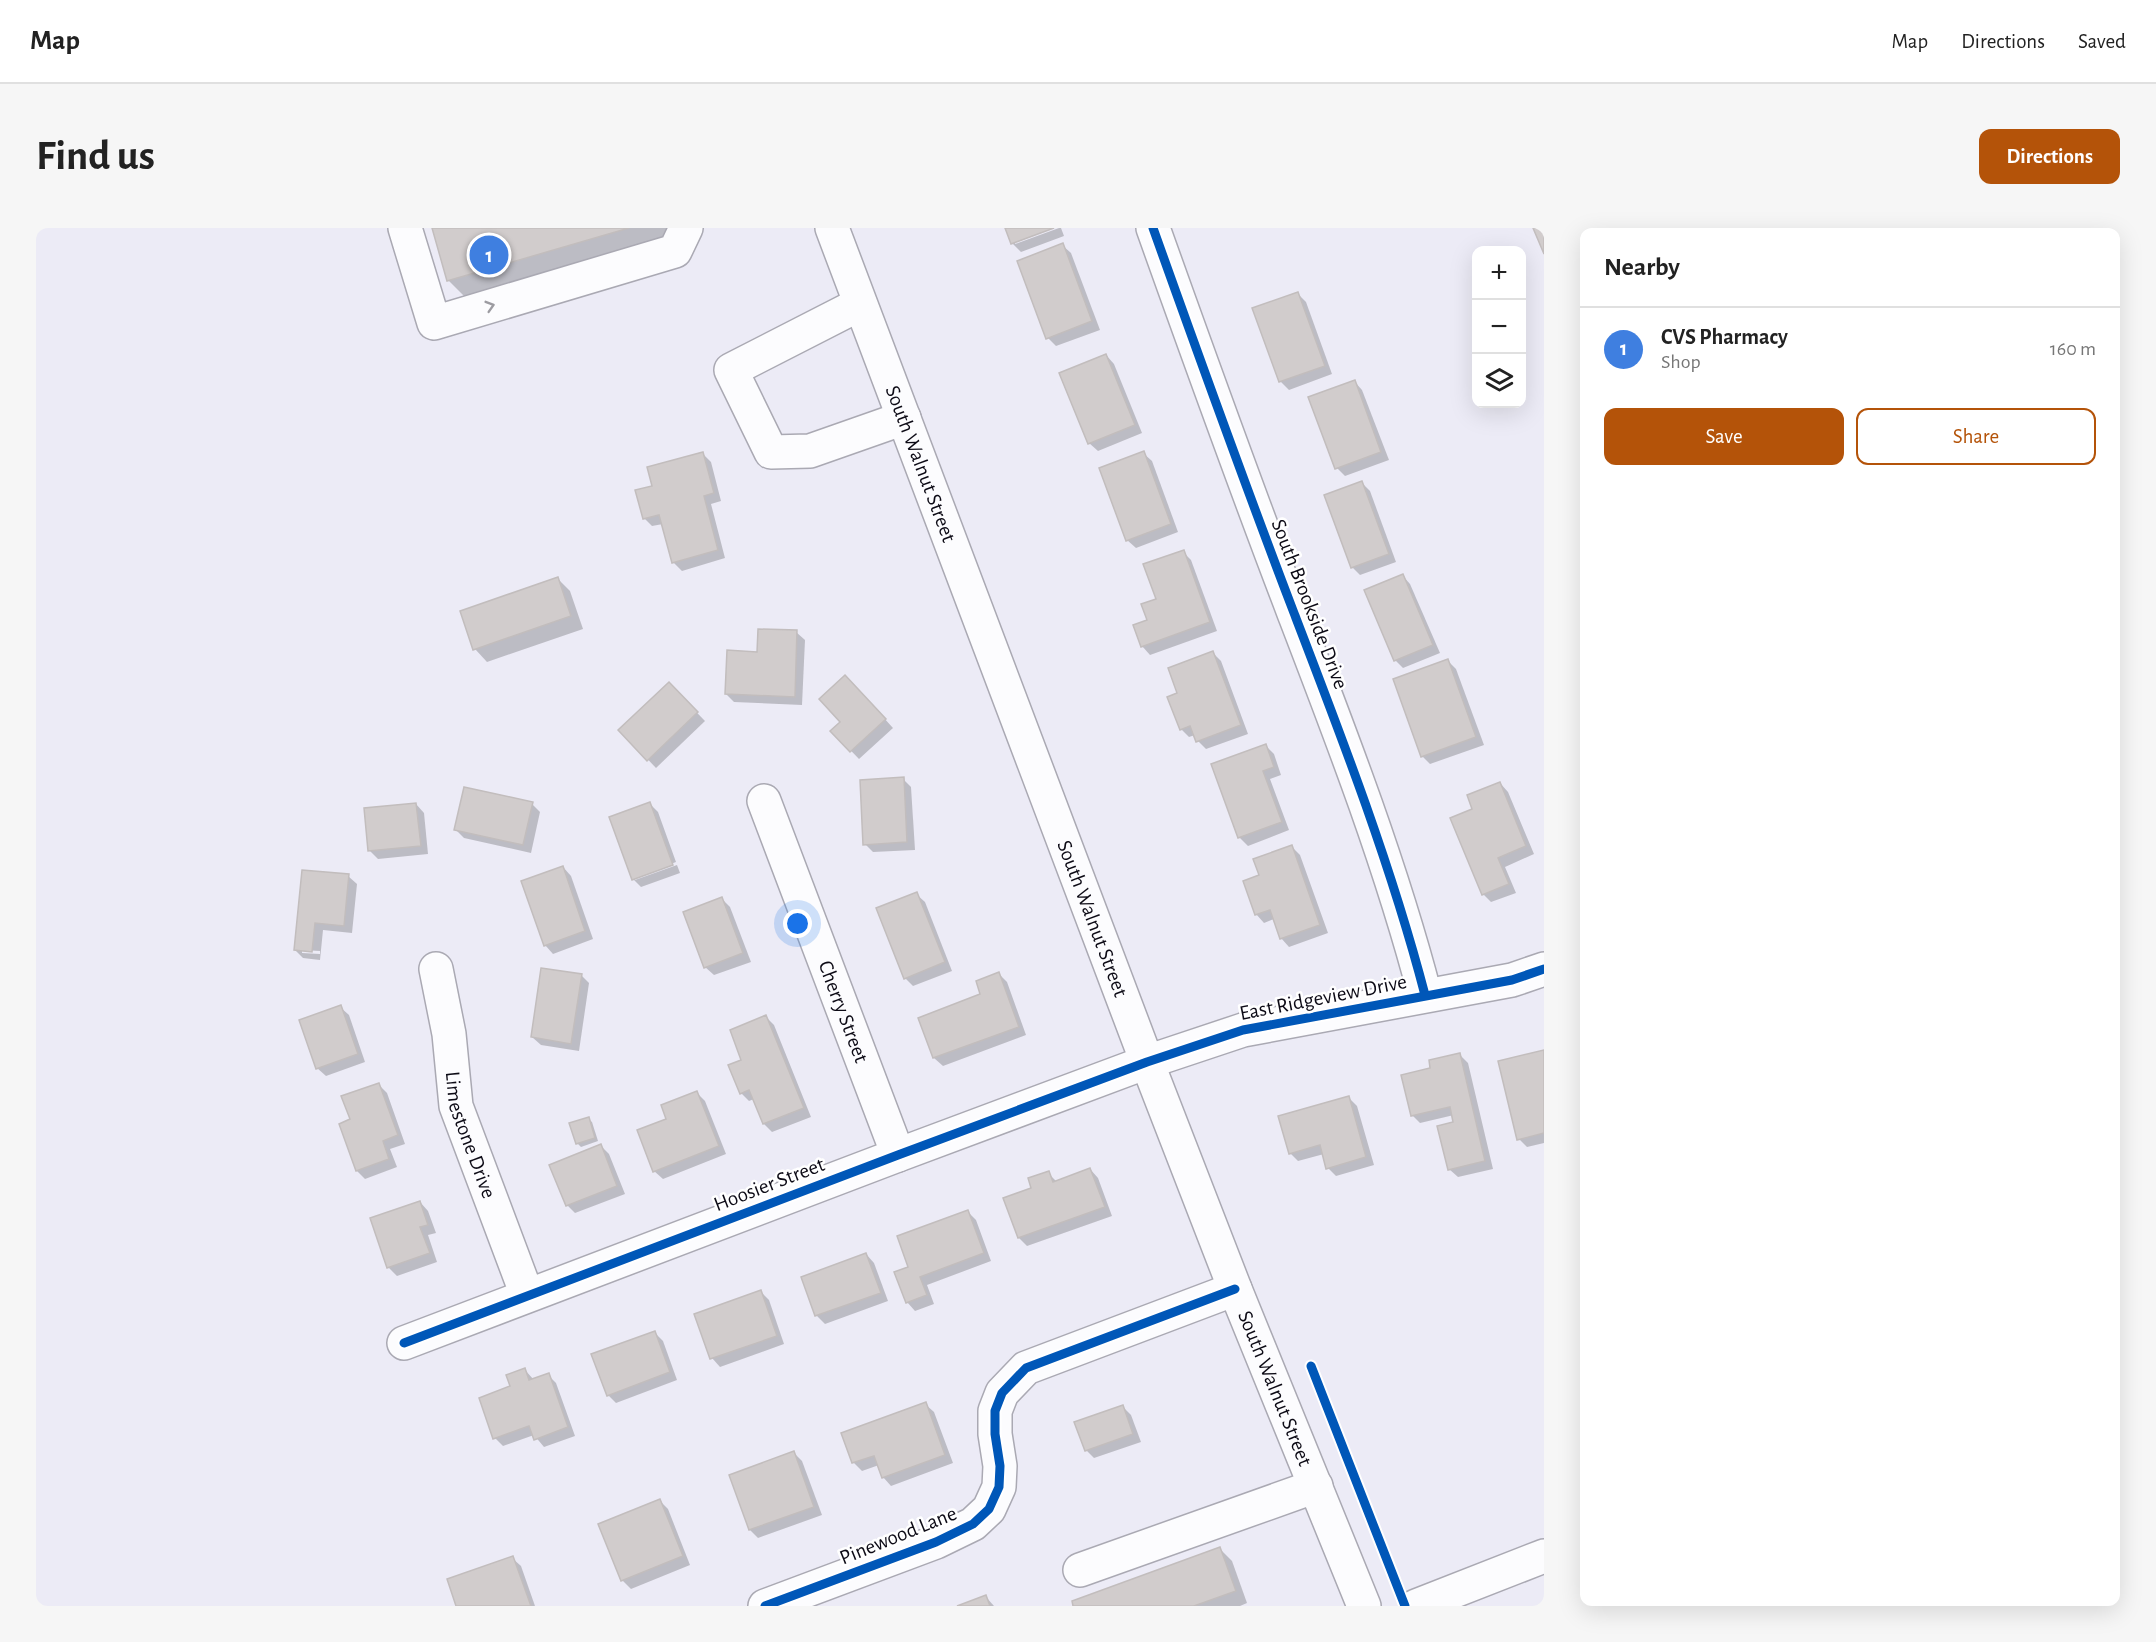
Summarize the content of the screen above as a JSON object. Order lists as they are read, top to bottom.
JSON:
{
  "streets": {
    "street": [
      "South Walnut Street",
      "South Brookside Drive",
      "East Ridgeview Drive",
      "Cherry Street",
      "Limestone Drive",
      "Hoosier Street",
      "Pinewood Lane"
    ]
  },
  "crossings": [
    ["South Walnut Street", "East Ridgeview Drive"],
    ["South Walnut Street", "Hoosier Street"],
    ["South Walnut Street", "Pinewood Lane"],
    ["South Brookside Drive", "East Ridgeview Drive"],
    ["East Ridgeview Drive", "Hoosier Street"],
    ["Cherry Street", "Hoosier Street"],
    ["Limestone Drive", "Hoosier Street"]
  ],
  "page": {
    "header": "Map",
    "nav": ["Map", "Directions", "Saved"],
    "buttons": [
      "Directions",
      ["Save", "Share"]
    ],
    "title": "Find us",
    "heading": "Nearby",
    "pins": "1",
    "map_buttons": ["+", "−"],
    "list": [
      {
        "mark": "1",
        "name": "CVS Pharmacy",
        "note": "Shop",
        "value": "160 m"
      }
    ]
  }
}
